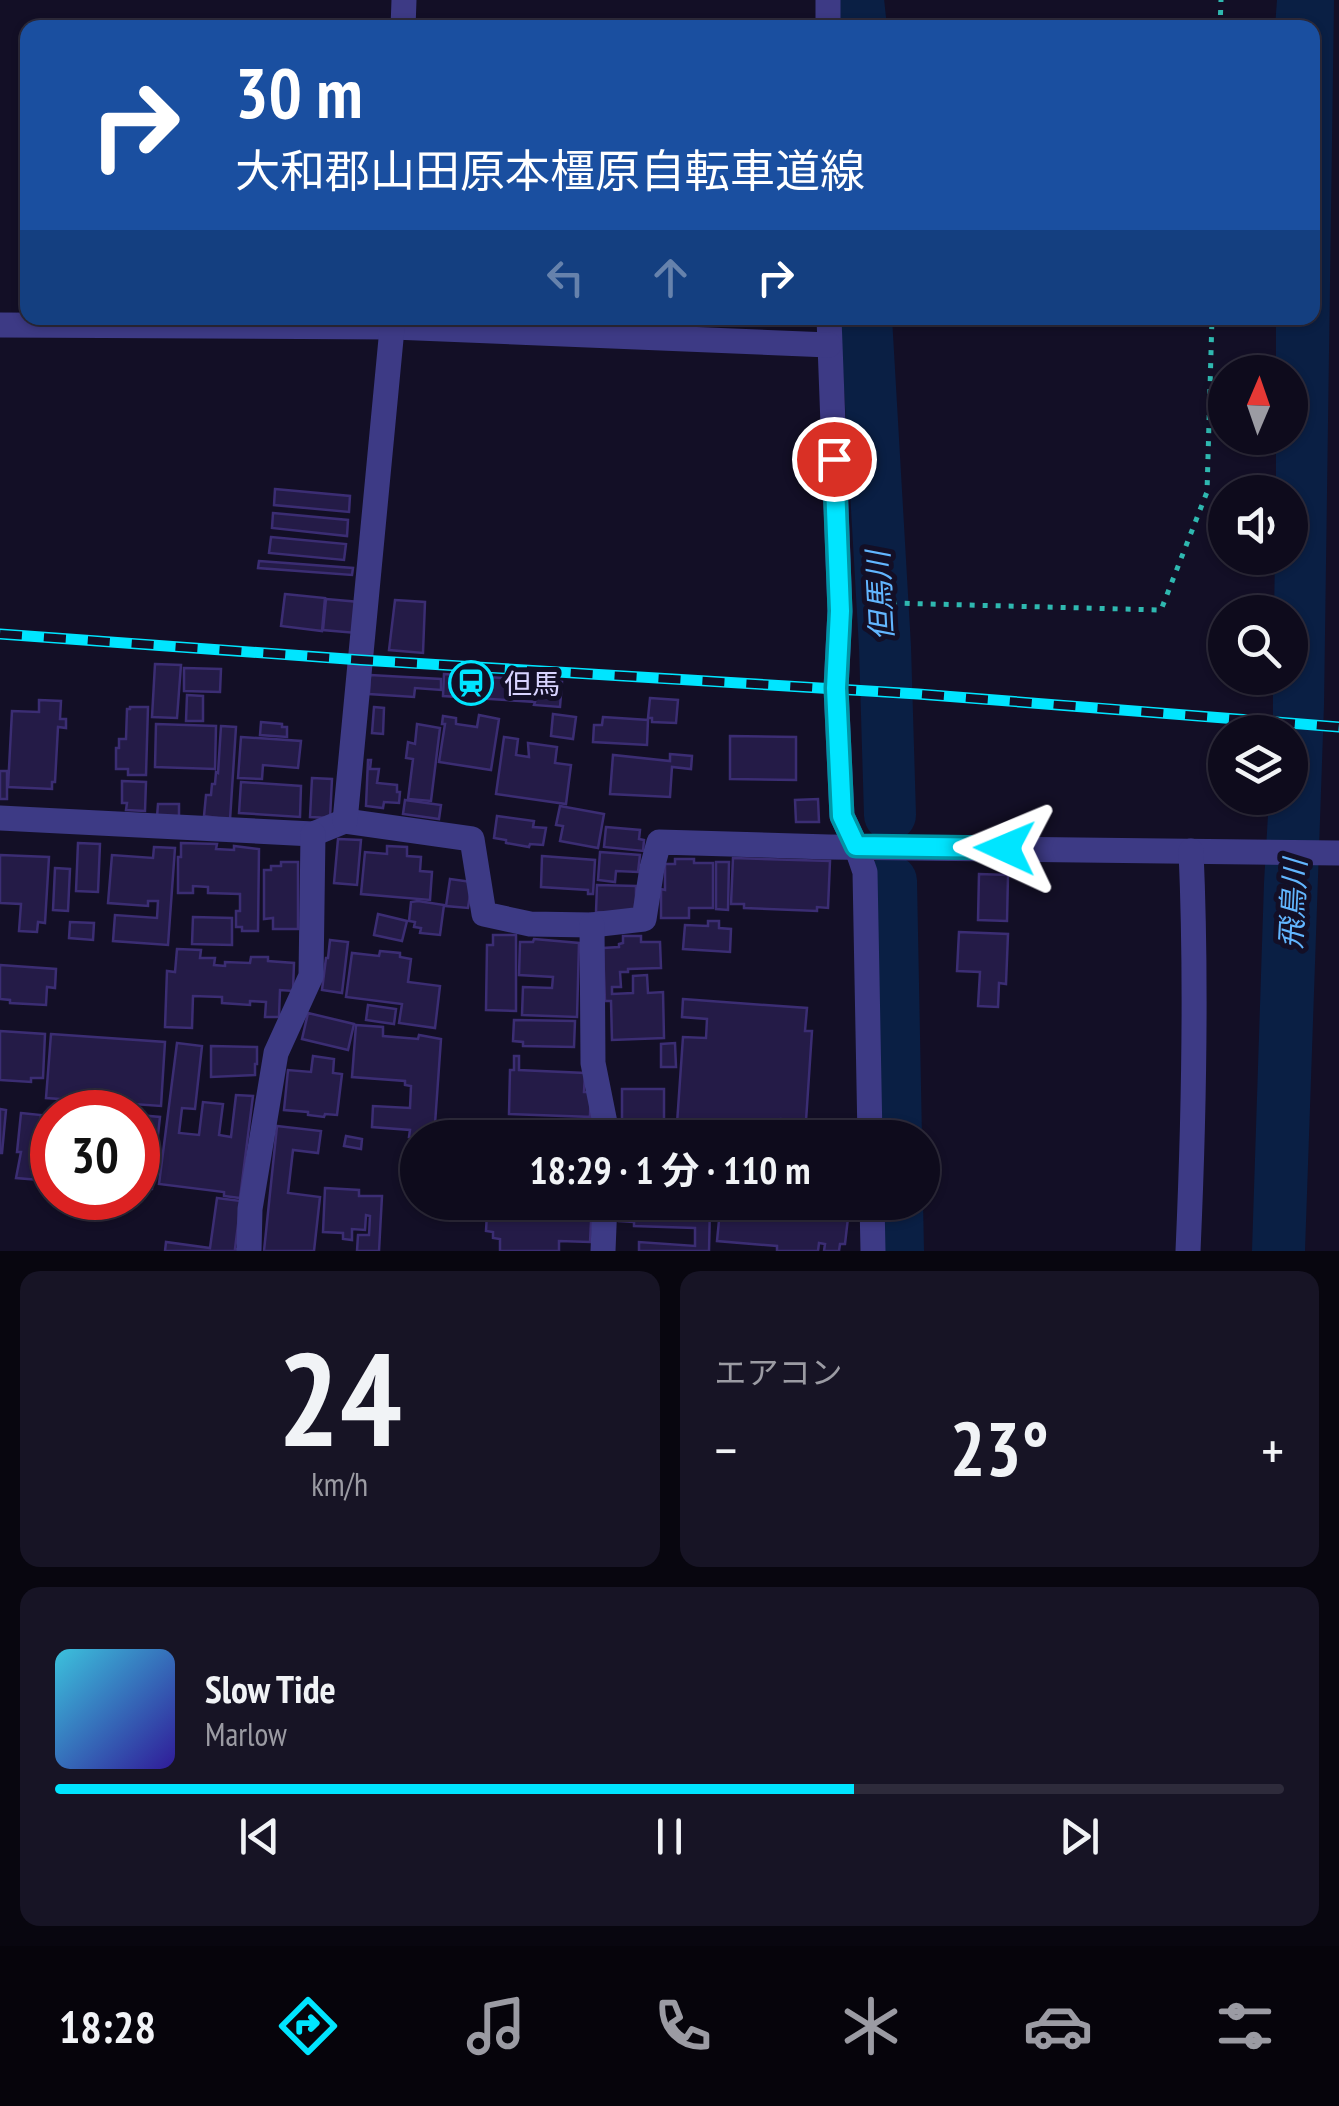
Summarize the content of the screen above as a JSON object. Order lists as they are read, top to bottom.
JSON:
{
  "water": ["但馬川", "飛鳥川"],
  "places": {
    "station": ["但馬"]
  },
  "north": "top",
  "page": {
    "turn": ["30 m", "大和郡山田原本橿原自転車道線"],
    "limit": "30",
    "trip": "18:29 · 1 分 · 110 m",
    "tile": [
      ["24", "km/h"],
      "エアコン"
    ],
    "heat": ["−", "23°", "+"],
    "song": ["Slow Tide", "Marlow"],
    "tabs": "18:28"
  }
}
